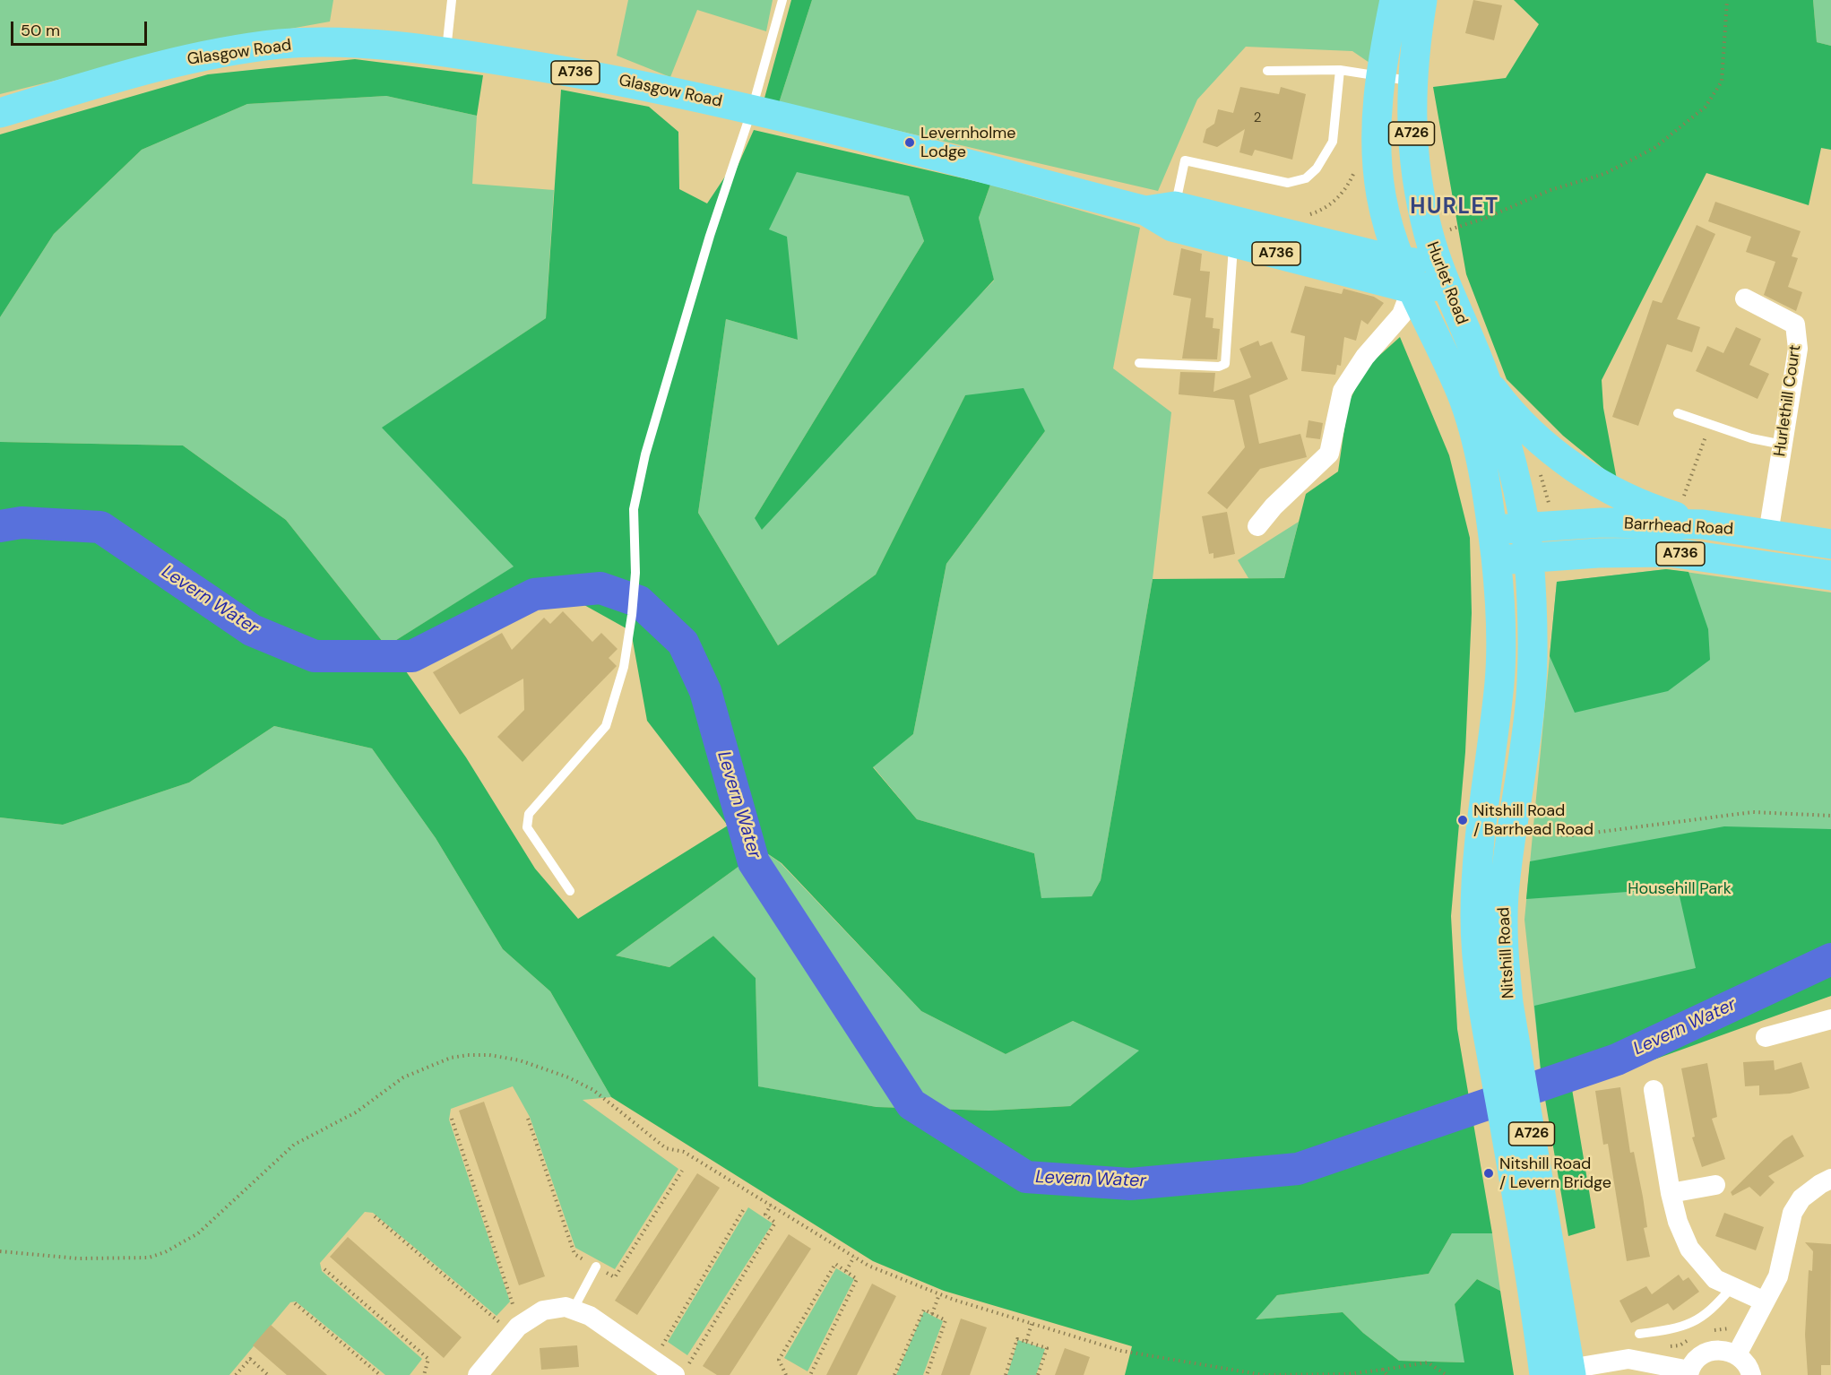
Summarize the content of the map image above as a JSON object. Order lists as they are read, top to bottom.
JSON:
{
  "streets": {
    "main road": [
      "Glasgow Road",
      "A736",
      "A726",
      "Hurlet Road",
      "Barrhead Road",
      "Nitshill Road"
    ],
    "street": ["Hurlethill Court"]
  },
  "crossings": [
    ["Glasgow Road", "Hurlet Road"],
    ["A736", "Hurlet Road"],
    ["A736", "Barrhead Road"],
    ["A726", "Hurlet Road"],
    ["A726", "Barrhead Road"],
    ["A726", "Nitshill Road"],
    ["Hurlet Road", "Barrhead Road"],
    ["Hurlet Road", "Nitshill Road"],
    ["Hurlethill Court", "Barrhead Road"],
    ["Barrhead Road", "Nitshill Road"]
  ],
  "districts": ["HURLET"],
  "water": ["Levern Water"],
  "parks": ["Househill Park"],
  "places": ["Levernholme Lodge", "Nitshill Road / Barrhead Road", "Nitshill Road / Levern Bridge"],
  "house_numbers": ["2"],
  "scale_bar": "50 m"
}
